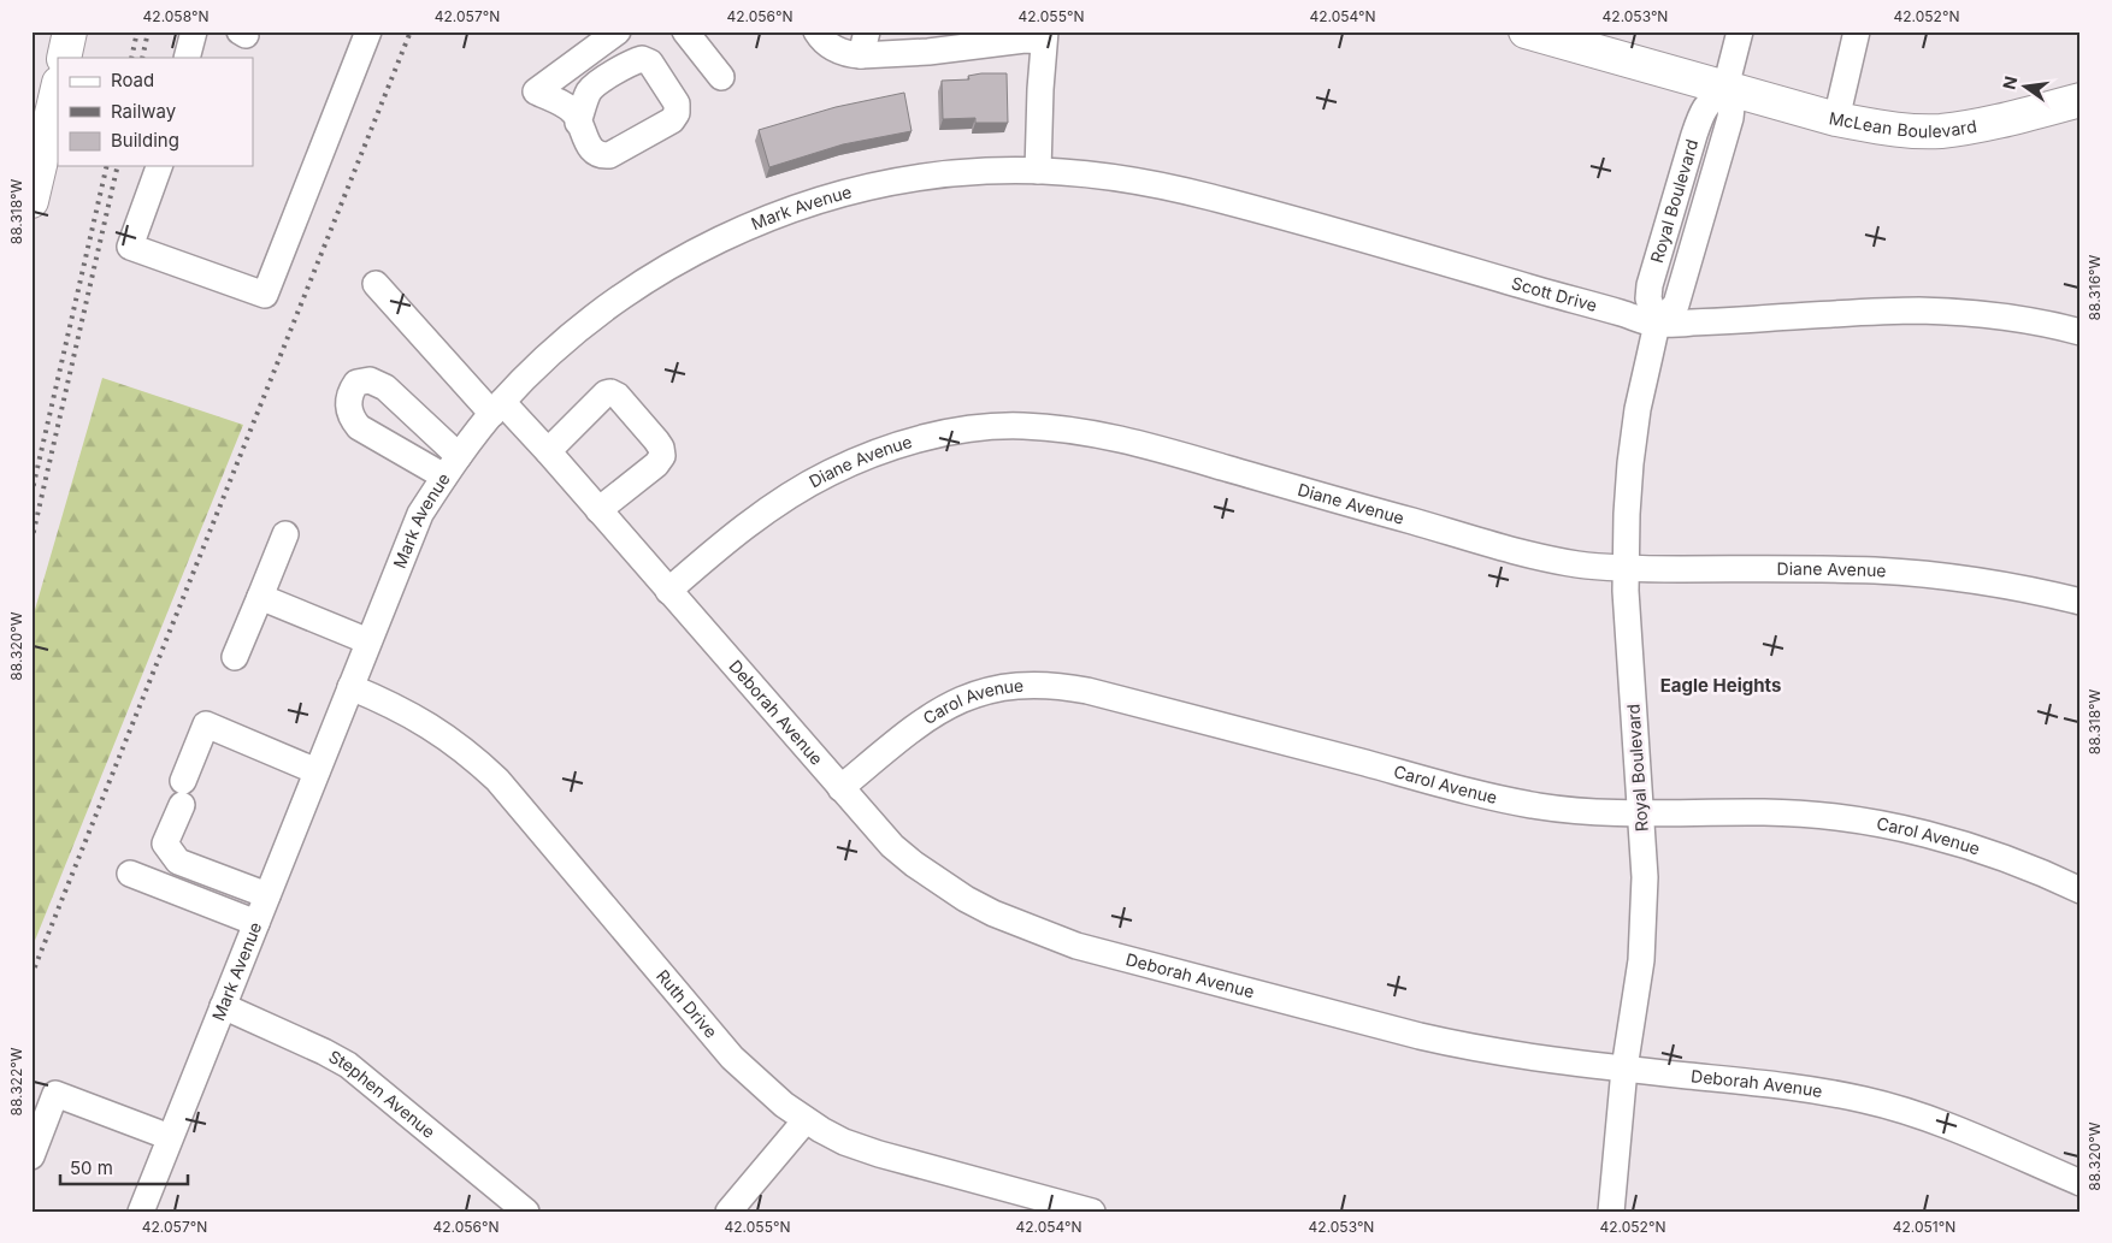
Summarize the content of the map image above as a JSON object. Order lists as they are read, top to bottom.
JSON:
{
  "streets": {
    "main road": ["McLean Boulevard"],
    "street": [
      "Royal Boulevard",
      "Mark Avenue",
      "Scott Drive",
      "Diane Avenue",
      "Carol Avenue",
      "Deborah Avenue",
      "Ruth Drive",
      "Stephen Avenue"
    ]
  },
  "crossings": [
    ["McLean Boulevard", "Royal Boulevard"],
    ["Royal Boulevard", "Scott Drive"],
    ["Royal Boulevard", "Diane Avenue"],
    ["Royal Boulevard", "Carol Avenue"],
    ["Royal Boulevard", "Deborah Avenue"],
    ["Mark Avenue", "Scott Drive"],
    ["Mark Avenue", "Deborah Avenue"],
    ["Mark Avenue", "Ruth Drive"],
    ["Mark Avenue", "Stephen Avenue"],
    ["Diane Avenue", "Deborah Avenue"],
    ["Carol Avenue", "Deborah Avenue"]
  ],
  "districts": ["Eagle Heights"],
  "legend": ["Road", "Railway", "Building"],
  "scale_bar": "50 m",
  "north": "left",
  "coordinates": [
    "42.058°N",
    "42.057°N",
    "42.056°N",
    "42.055°N",
    "42.054°N",
    "42.053°N",
    "42.052°N",
    "88.318°W",
    "88.316°W",
    "88.320°W",
    "88.322°W",
    "42.051°N"
  ]
}
